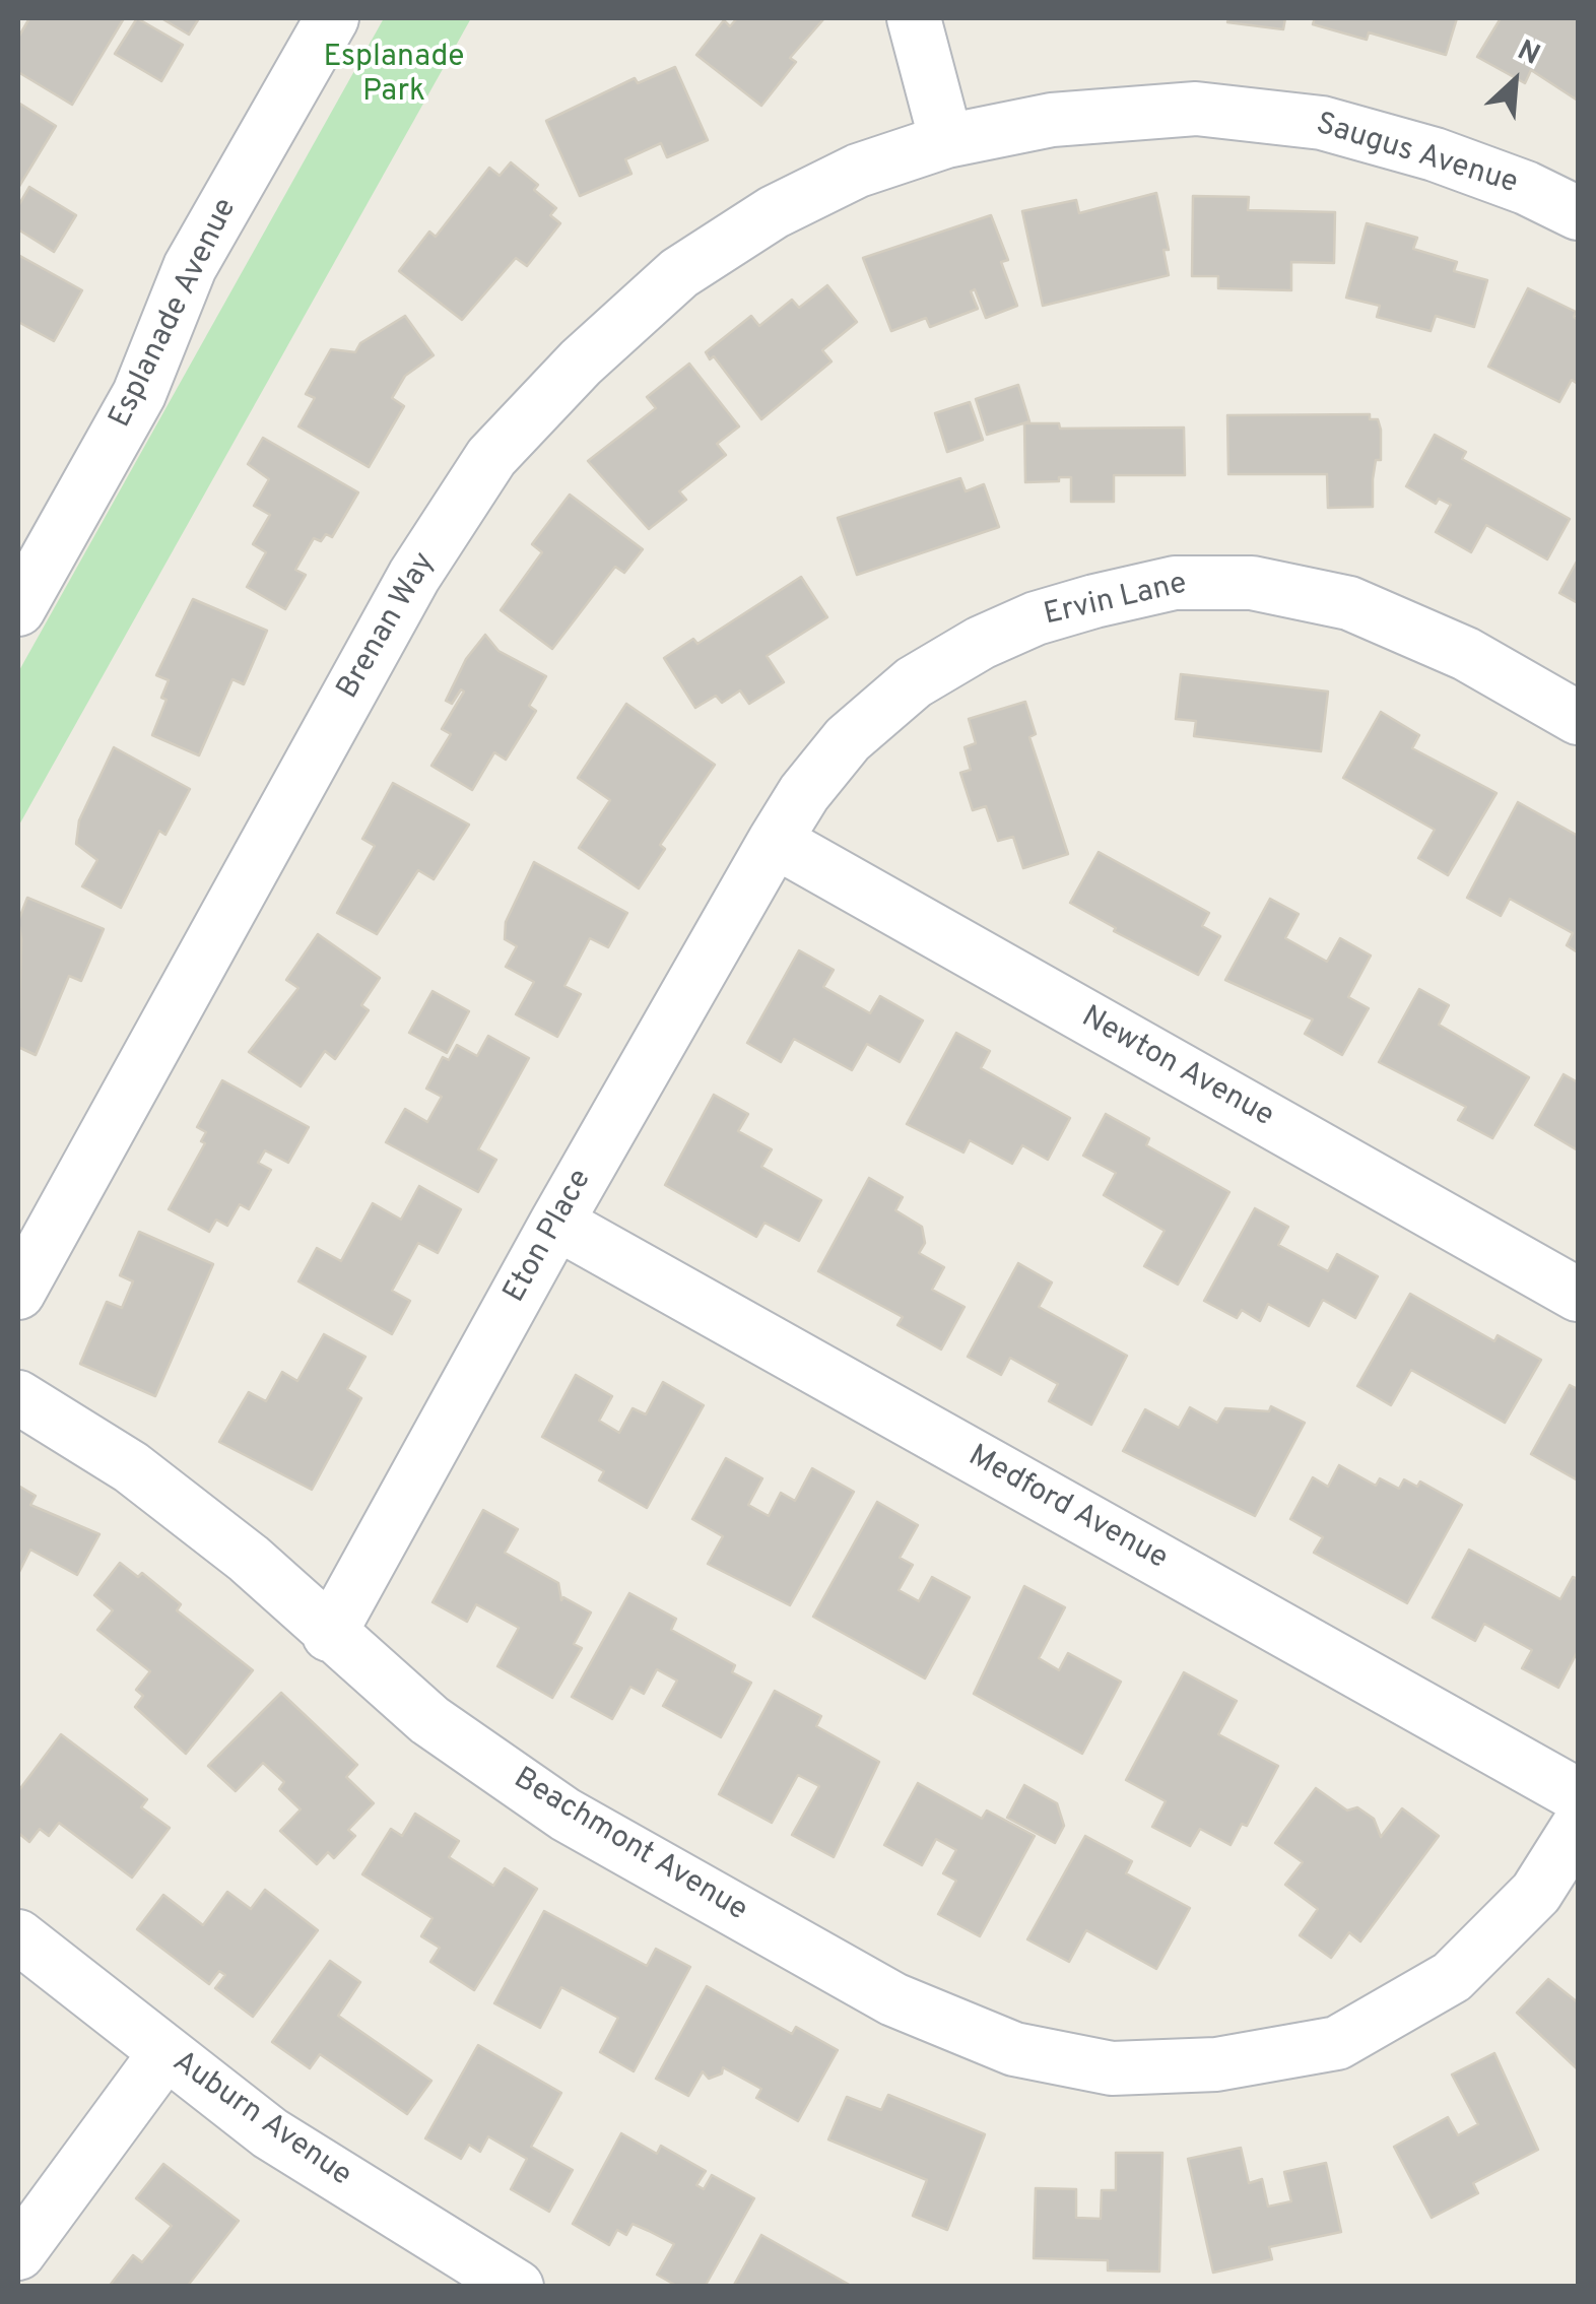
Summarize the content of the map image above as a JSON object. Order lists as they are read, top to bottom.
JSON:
{
  "streets": {
    "street": [
      "Saugus Avenue",
      "Esplanade Avenue",
      "Ervin Lane",
      "Brenan Way",
      "Newton Avenue",
      "Eton Place",
      "Medford Avenue",
      "Beachmont Avenue",
      "Auburn Avenue"
    ]
  },
  "crossings": [
    ["Saugus Avenue", "Brenan Way"],
    ["Ervin Lane", "Newton Avenue"],
    ["Ervin Lane", "Eton Place"],
    ["Newton Avenue", "Eton Place"],
    ["Eton Place", "Medford Avenue"],
    ["Eton Place", "Beachmont Avenue"]
  ],
  "parks": ["Esplanade Park"],
  "north": "top right"
}
